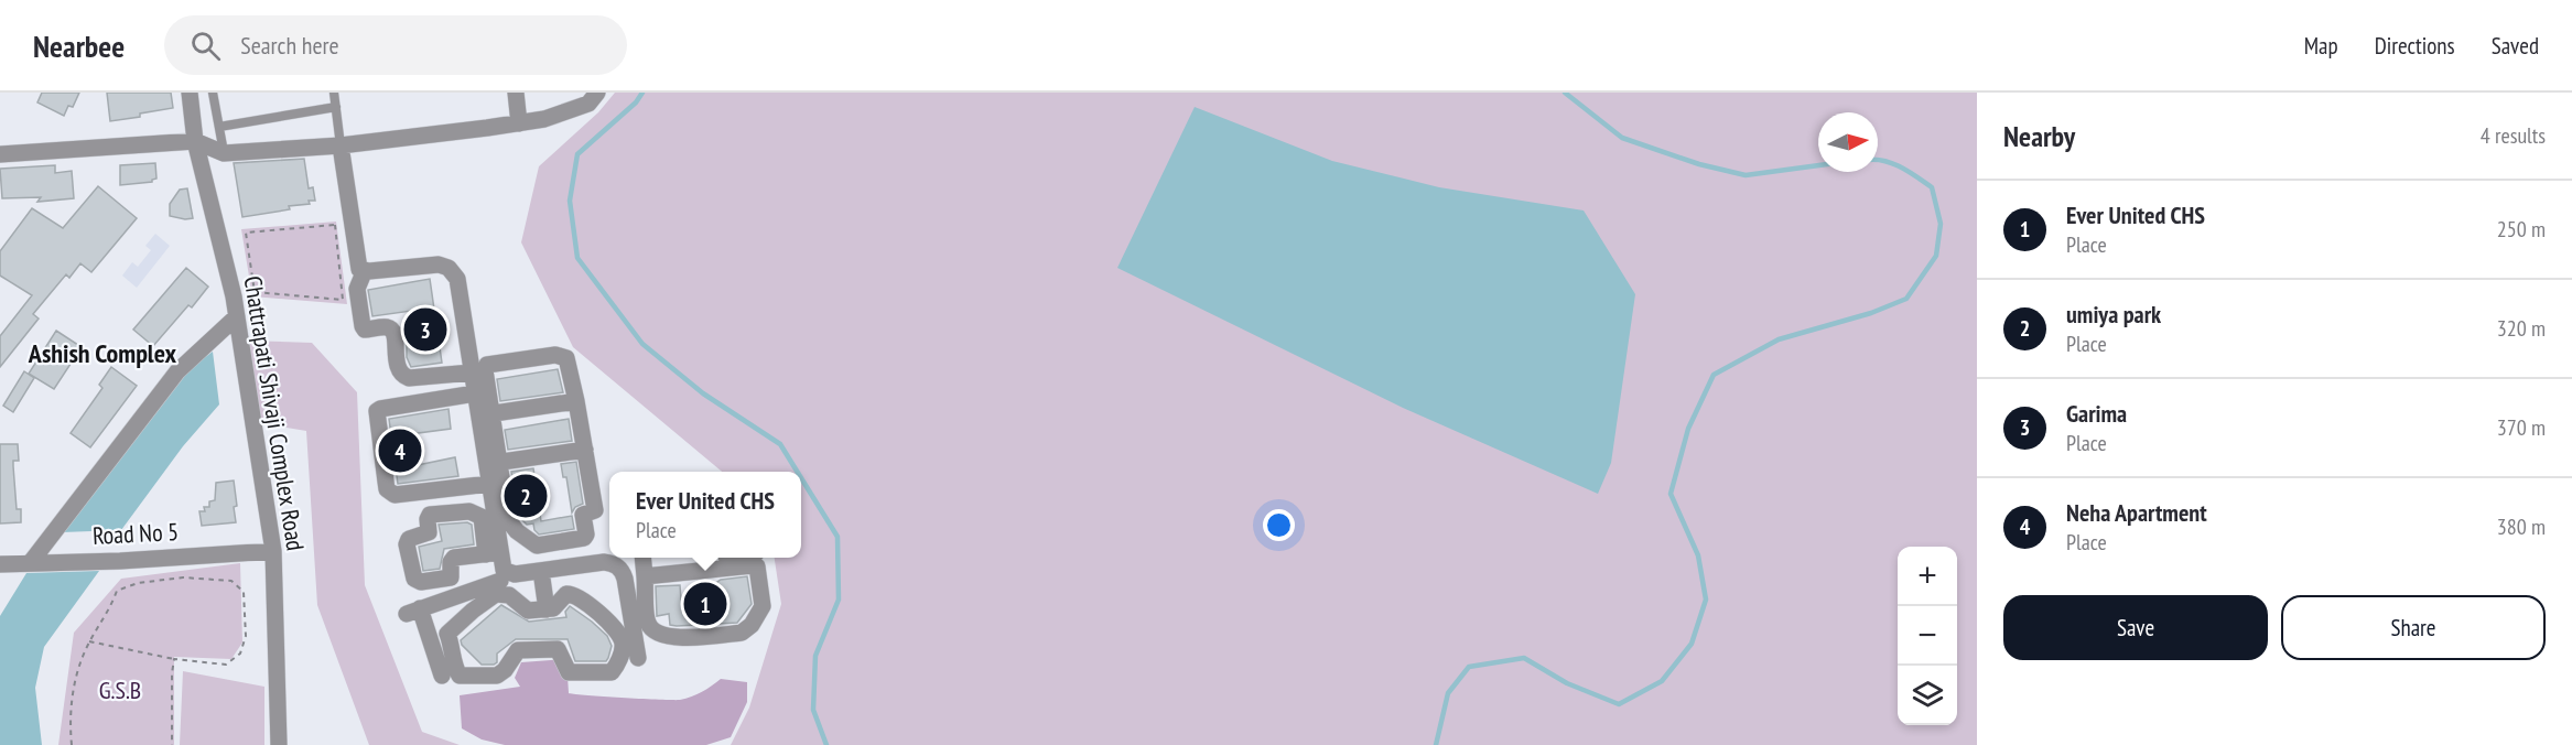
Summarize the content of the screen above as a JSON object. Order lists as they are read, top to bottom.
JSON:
{
  "streets": {
    "street": ["Chattrapati Shivaji Complex Road", "Road No 5"]
  },
  "crossings": [
    ["Chattrapati Shivaji Complex Road", "Road No 5"]
  ],
  "districts": ["Ashish Complex"],
  "parks": ["G.S.B"],
  "north": "right",
  "page": {
    "header": "Nearbee",
    "search": "Search here",
    "nav": ["Map", "Directions", "Saved"],
    "heading": ["Nearby", "4 results"],
    "list": [
      {
        "mark": "1",
        "name": "Ever United CHS",
        "note": "Place",
        "value": "250 m"
      },
      {
        "mark": "2",
        "name": "umiya park",
        "note": "Place",
        "value": "320 m"
      },
      {
        "mark": "3",
        "name": "Garima",
        "note": "Place",
        "value": "370 m"
      },
      {
        "mark": "4",
        "name": "Neha Apartment",
        "note": "Place",
        "value": "380 m"
      }
    ],
    "pins": [
      "3",
      "4",
      "2",
      "1"
    ],
    "popup": ["Ever United CHS", "Place"],
    "map_buttons": ["+", "−"],
    "buttons": ["Save", "Share"]
  }
}
